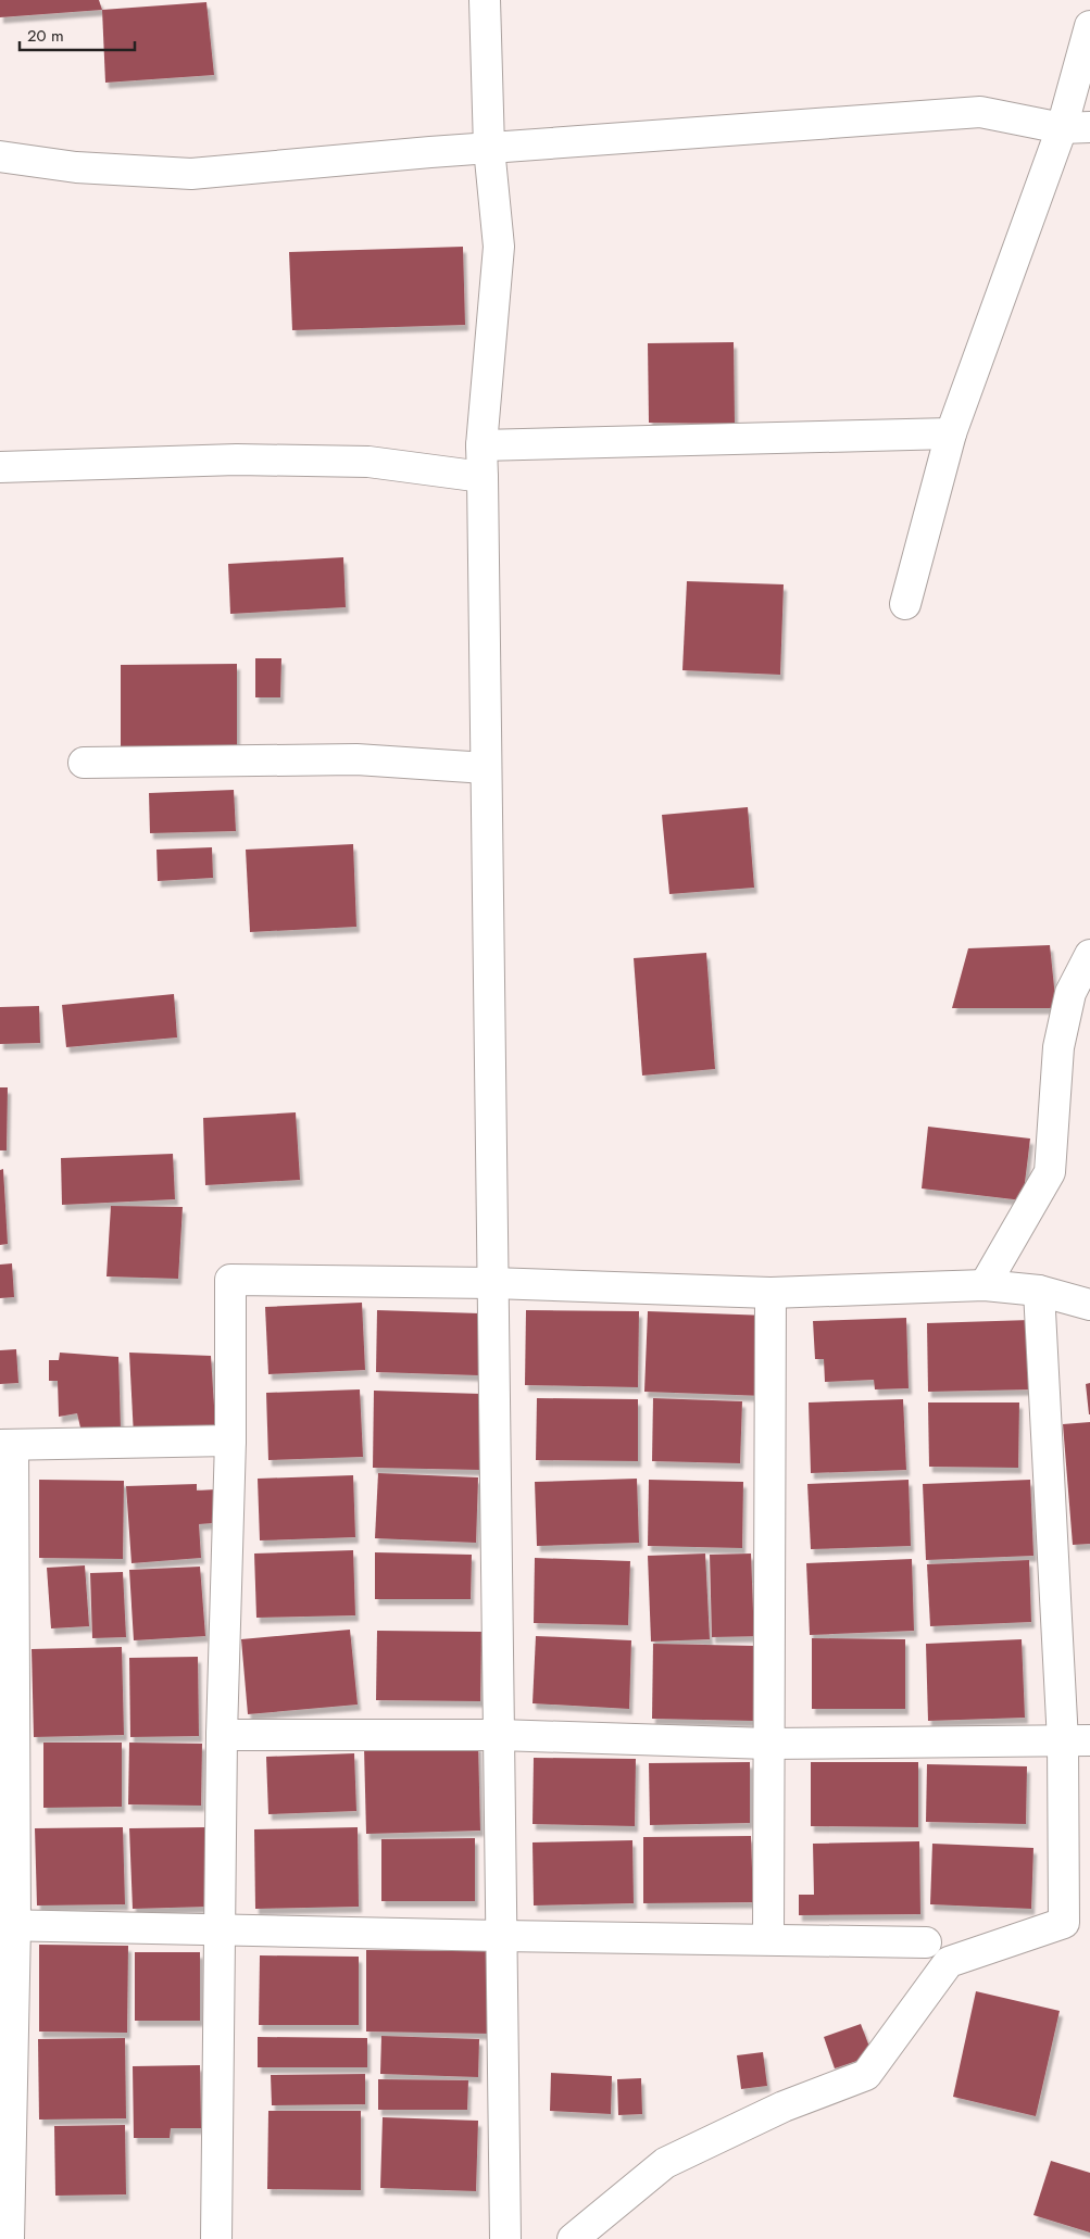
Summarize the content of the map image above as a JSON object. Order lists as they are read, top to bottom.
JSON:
{
  "scale_bar": "20 m"
}
